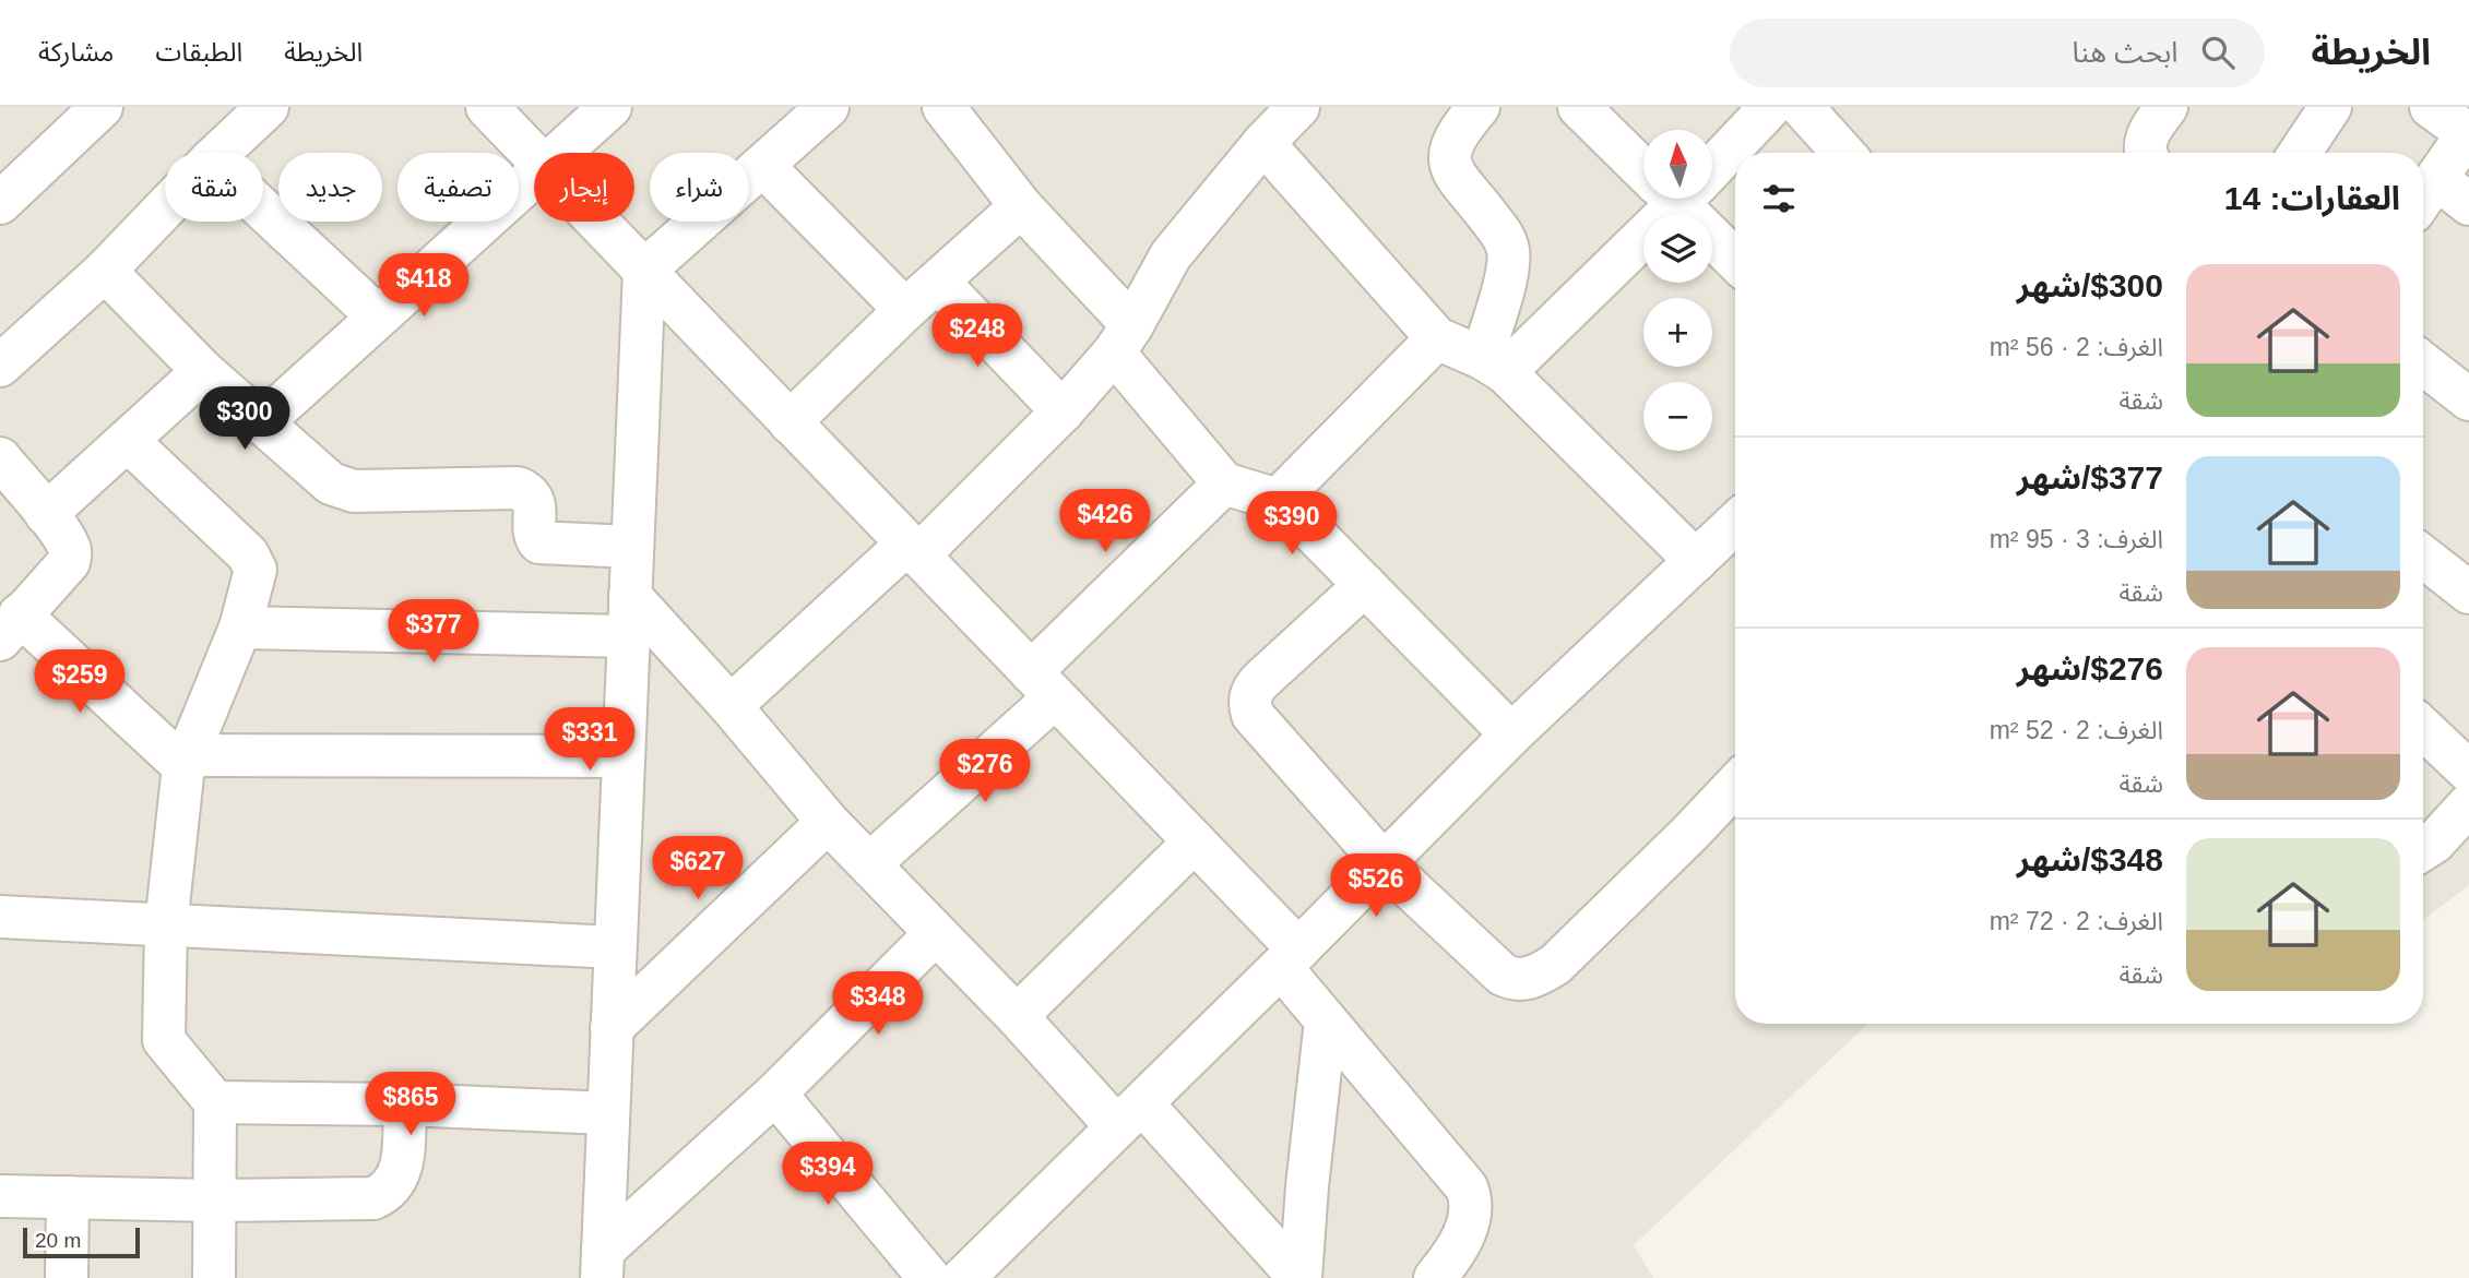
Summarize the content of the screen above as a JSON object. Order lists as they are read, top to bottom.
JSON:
{
  "scale_bar": "20 m",
  "north": "top",
  "page": {
    "header": "الخريطة",
    "search": "ابحث هنا",
    "nav": ["الخريطة", "الطبقات", "مشاركة"],
    "map_buttons": ["+", "−"],
    "chip": [
      "شراء",
      "إيجار",
      "تصفية",
      "جديد",
      "شقة"
    ],
    "heading": "العقارات: 14",
    "list": [
      {
        "name": "$300/شهر",
        "note": "الغرف: 2 · 56 m² · شقة"
      },
      {
        "name": "$377/شهر",
        "note": "الغرف: 3 · 95 m² · شقة"
      },
      {
        "name": "$276/شهر",
        "note": "الغرف: 2 · 52 m² · شقة"
      },
      {
        "name": "$348/شهر",
        "note": "الغرف: 2 · 72 m² · شقة"
      }
    ],
    "price": [
      "$418",
      "$248",
      "$300",
      "$426",
      "$390",
      "$377",
      "$259",
      "$331",
      "$276",
      "$627",
      "$526",
      "$348",
      "$865",
      "$394"
    ],
    "scale": "20 m"
  }
}
